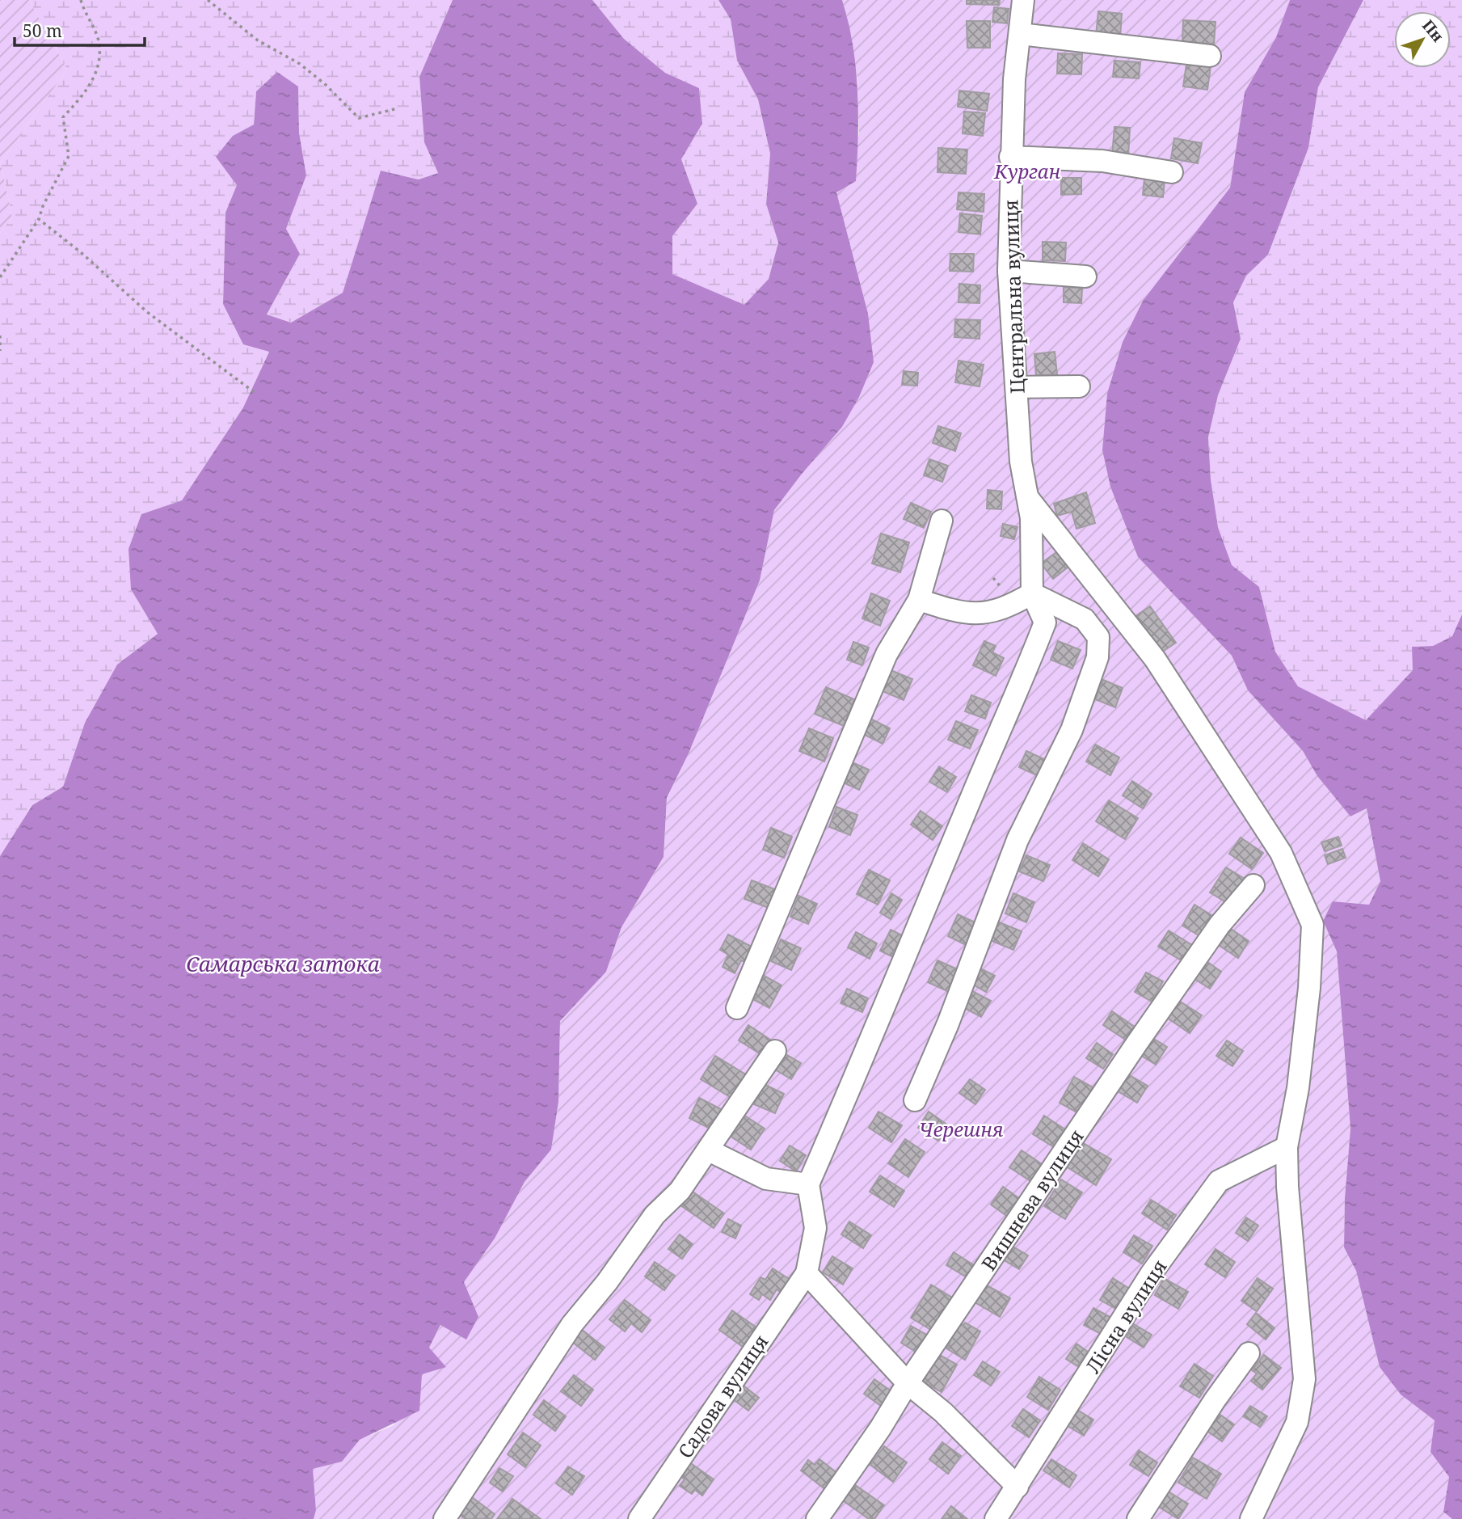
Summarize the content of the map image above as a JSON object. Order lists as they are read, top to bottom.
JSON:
{
  "streets": {
    "street": [
      "Центральна вулиця",
      "Вишнева вулиця",
      "Лісна вулиця",
      "Садова вулиця"
    ]
  },
  "water": ["Самарська затока"],
  "parks": ["Курган", "Черешня"],
  "scale_bar": "50 m",
  "north": "top right"
}
